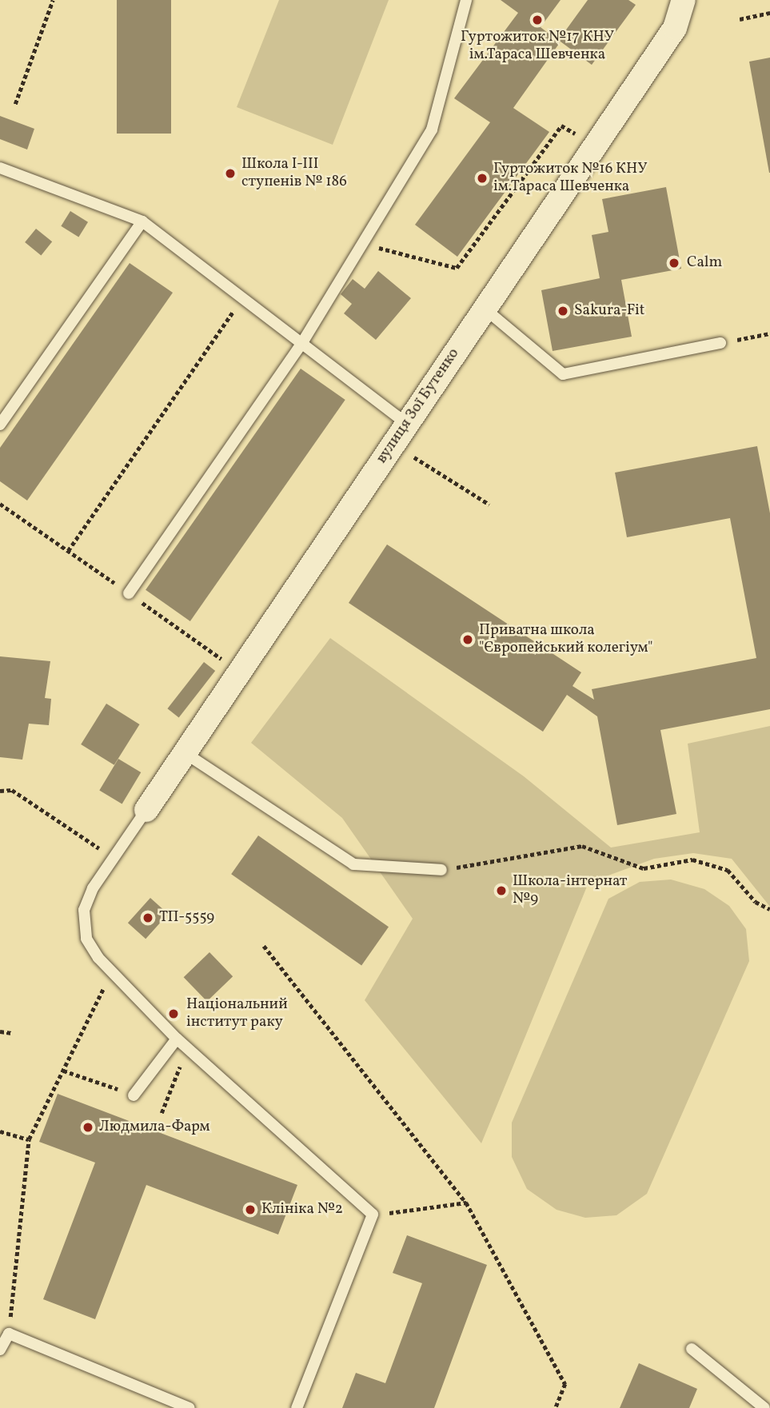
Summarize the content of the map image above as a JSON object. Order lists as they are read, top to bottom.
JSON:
{
  "streets": {
    "street": ["вулиця Зої Бутенко"]
  },
  "places": [
    "Гуртожиток №17 КНУ ім.Тараса Шевченка",
    "Школа І-ІІІ ступенів № 186",
    "Гуртожиток №16 КНУ ім.Тараса Шевченка",
    "Calm",
    "Sakura-Fit",
    "Приватна школа \"Європейський колегіум\"",
    "Школа-інтернат №9",
    "ТП-5559",
    "Національний інститут раку",
    "Людмила-Фарм",
    "Клініка №2"
  ]
}
